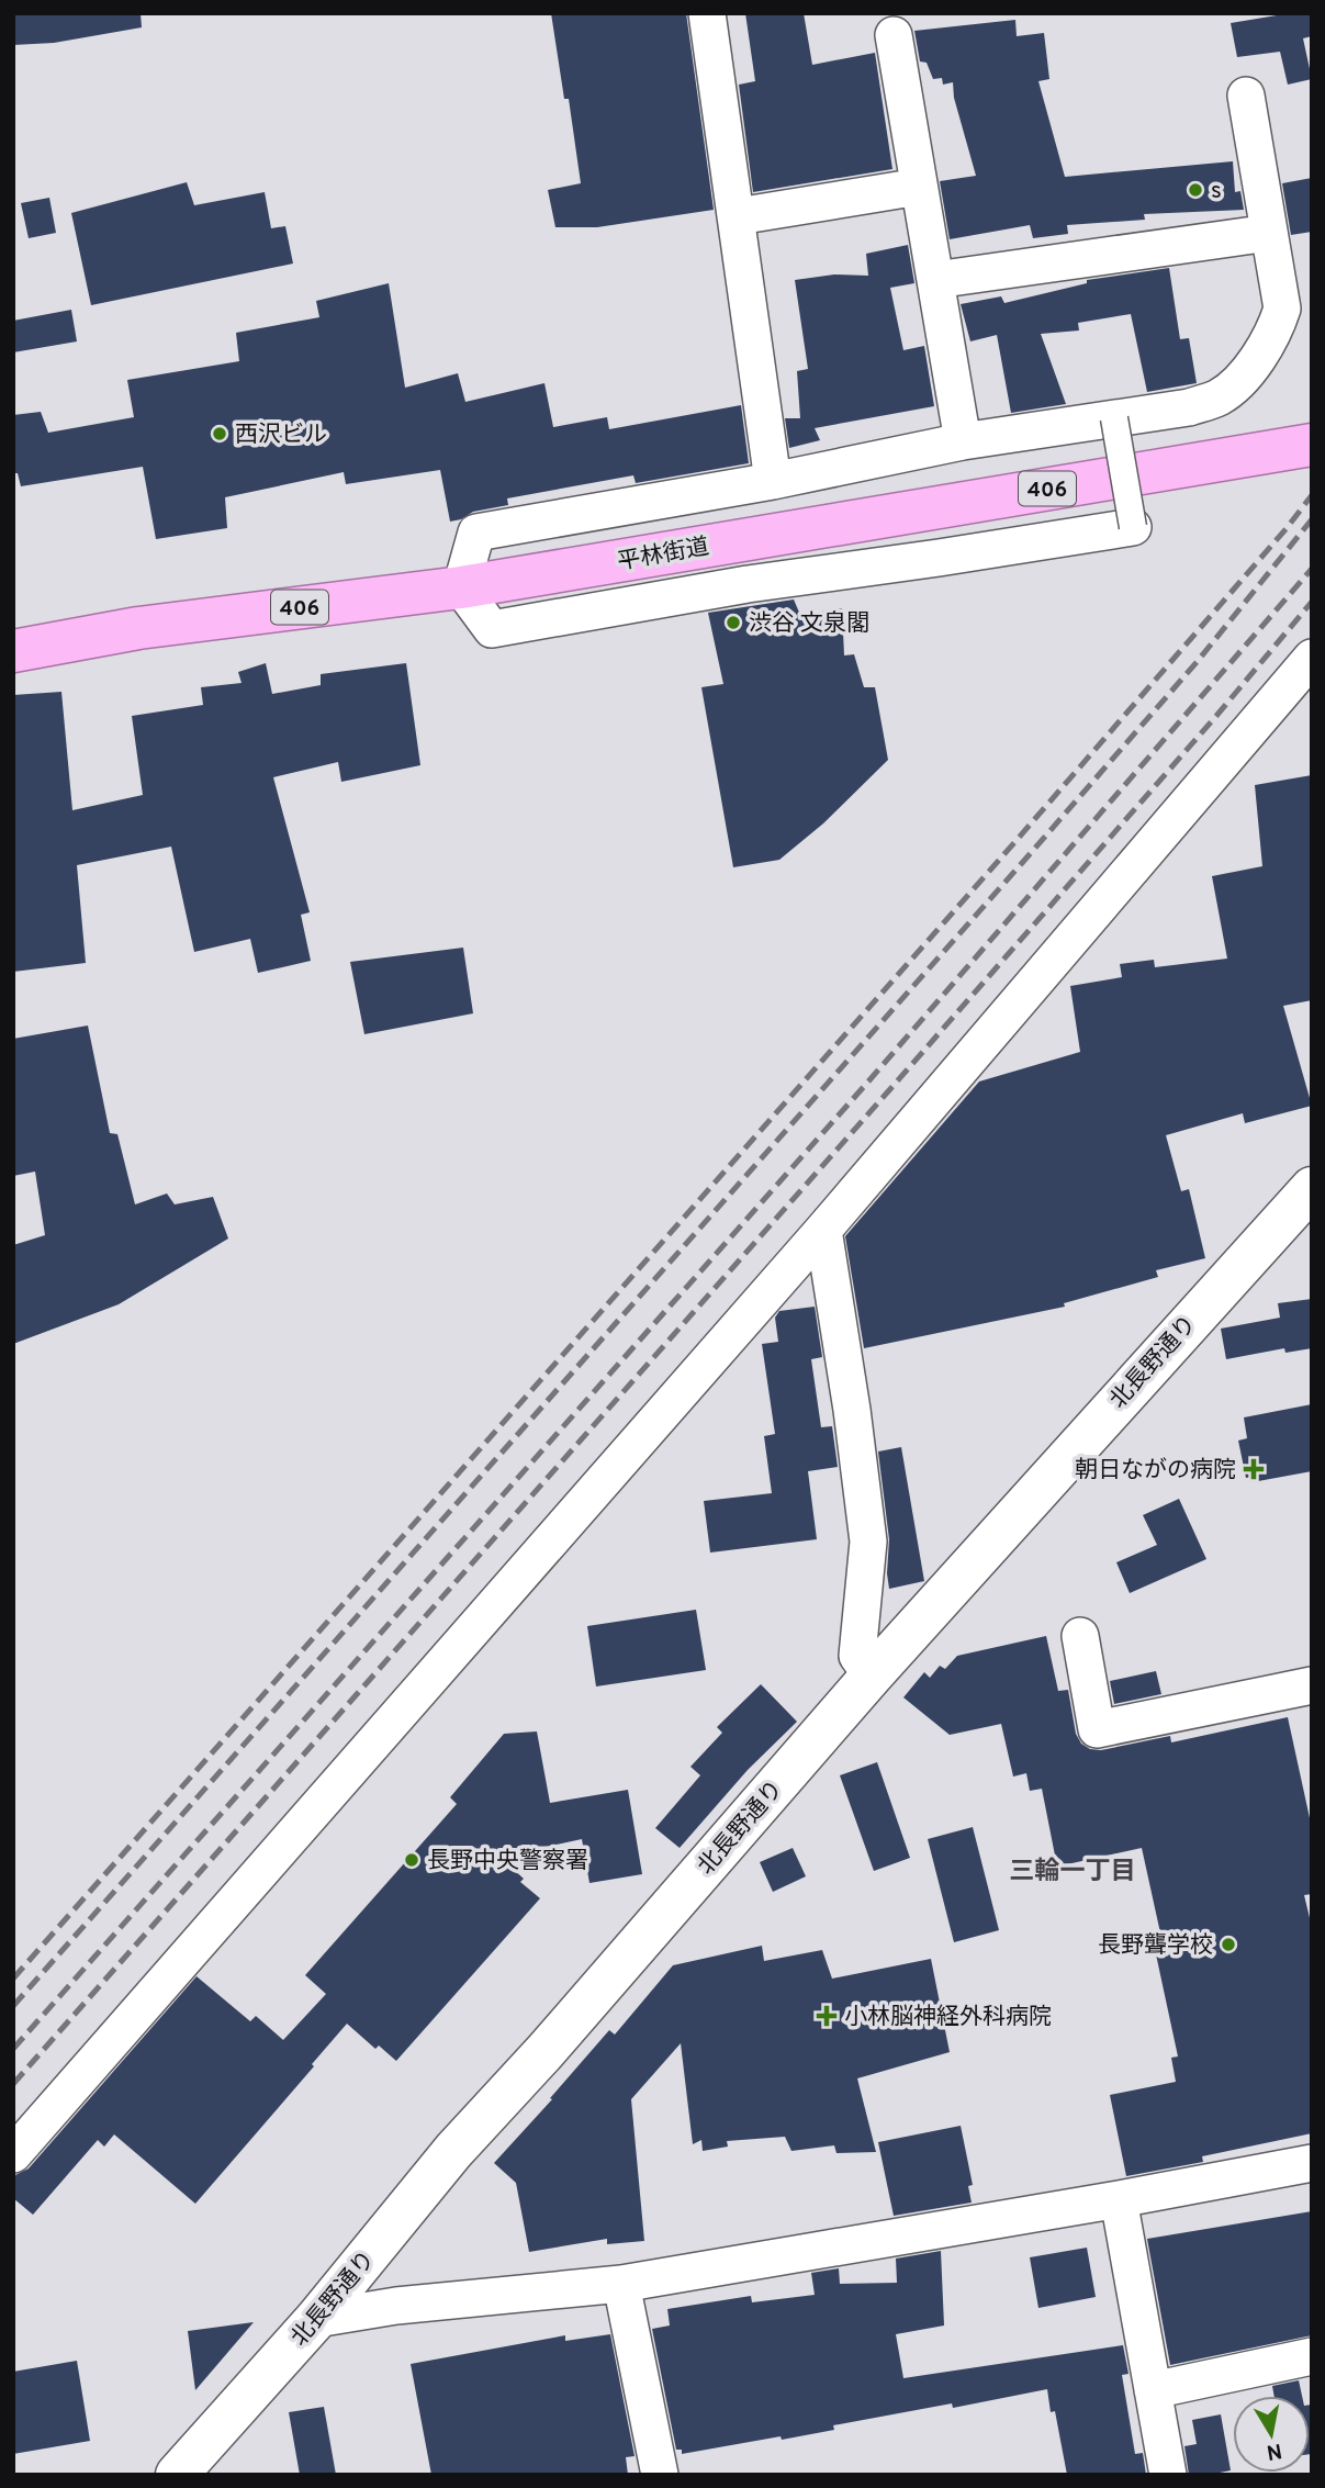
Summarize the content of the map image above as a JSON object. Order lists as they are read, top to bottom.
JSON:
{
  "streets": {
    "highway": ["406", "平林街道"],
    "street": ["北長野通り"]
  },
  "districts": ["三輪一丁目"],
  "places": {
    "other": [
      "s",
      "西沢ビル",
      "渋谷 文泉閣",
      "長野中央警察署",
      "長野聾学校"
    ],
    "health": ["朝日ながの病院", "小林脳神経外科病院"]
  },
  "north": "bottom"
}
